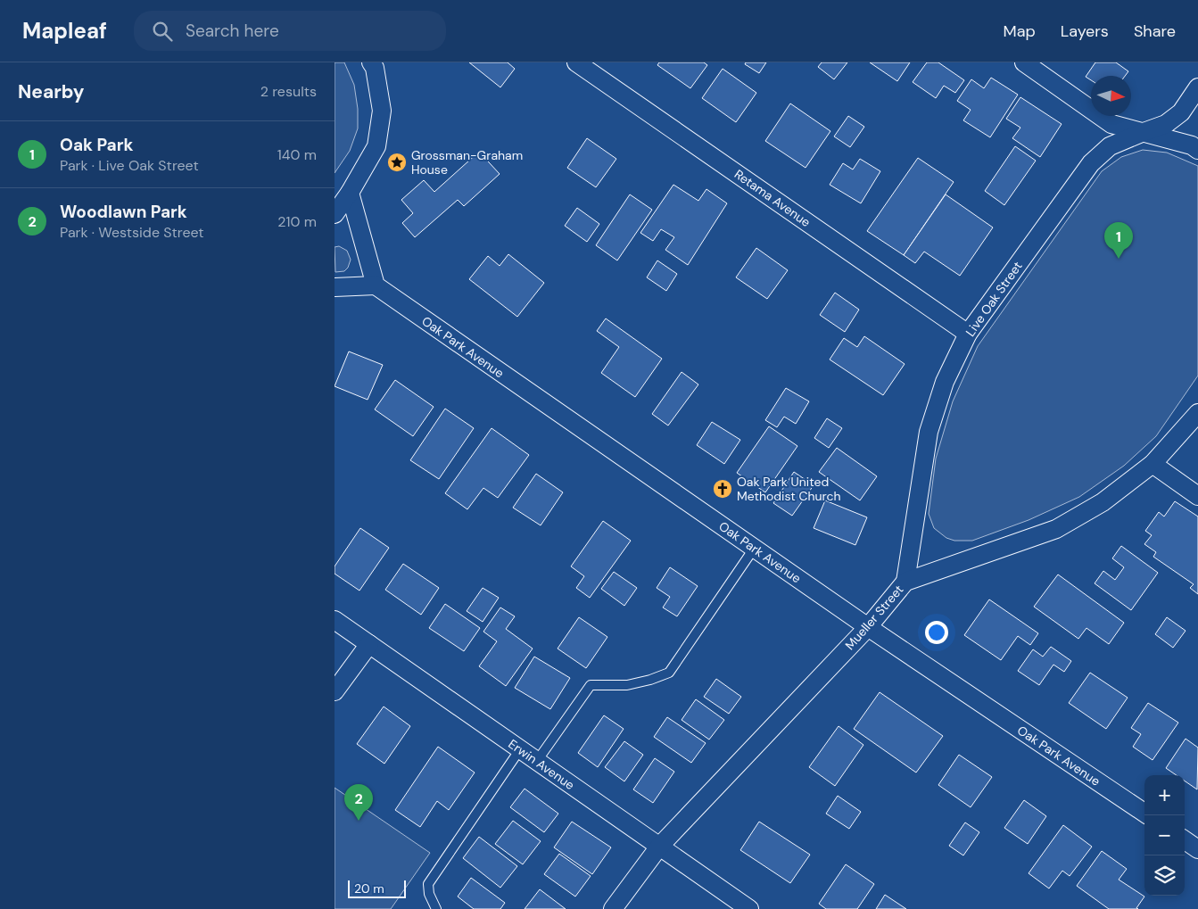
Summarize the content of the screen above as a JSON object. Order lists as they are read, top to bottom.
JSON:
{
  "streets": {
    "street": [
      "Retama Avenue",
      "Live Oak Street",
      "Oak Park Avenue",
      "Mueller Street",
      "Erwin Avenue"
    ]
  },
  "crossings": [
    ["Retama Avenue", "Live Oak Street"],
    ["Live Oak Street", "Mueller Street"],
    ["Oak Park Avenue", "Mueller Street"],
    ["Mueller Street", "Erwin Avenue"]
  ],
  "places": {
    "place": ["Grossman-Graham House"],
    "church": ["Oak Park United Methodist Church"]
  },
  "scale_bar": "20 m",
  "north": "right",
  "page": {
    "header": "Mapleaf",
    "search": "Search here",
    "nav": ["Map", "Layers", "Share"],
    "heading": ["Nearby", "2 results"],
    "list": [
      {
        "mark": "1",
        "name": "Oak Park",
        "note": "Park · Live Oak Street",
        "value": "140 m"
      },
      {
        "mark": "2",
        "name": "Woodlawn Park",
        "note": "Park · Westside Street",
        "value": "210 m"
      }
    ],
    "pins": ["1", "2"],
    "map_buttons": ["+", "−"],
    "scale": "20 m"
  }
}
